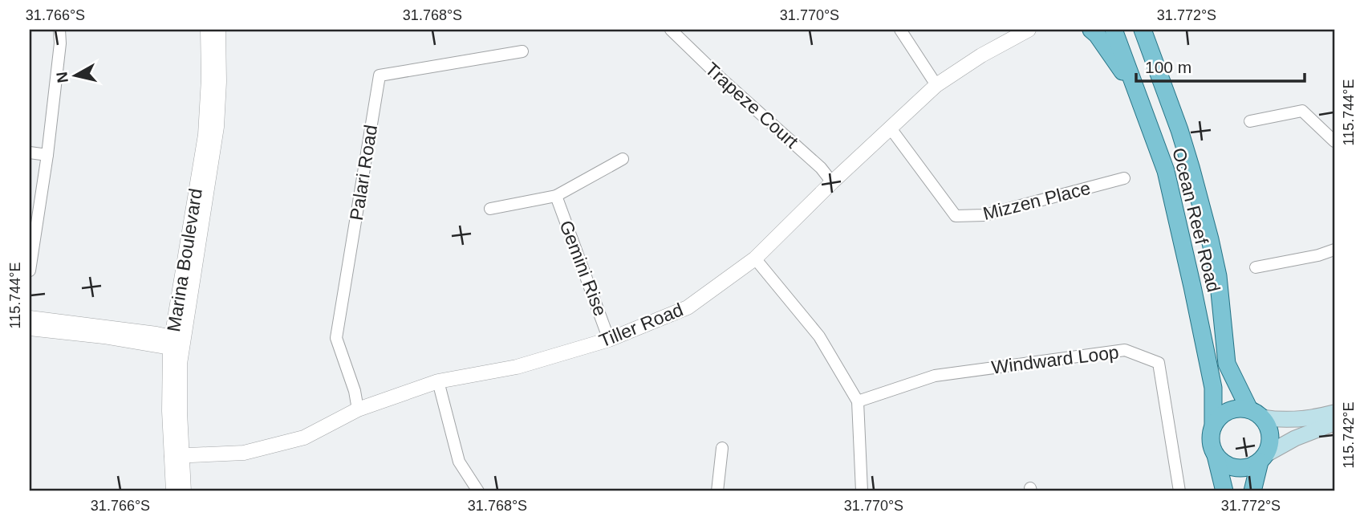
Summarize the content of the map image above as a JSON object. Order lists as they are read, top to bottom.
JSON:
{
  "streets": {
    "main road": ["Ocean Reef Road"],
    "street": [
      "Trapeze Court",
      "Palari Road",
      "Mizzen Place",
      "Marina Boulevard",
      "Gemini Rise",
      "Tiller Road",
      "Windward Loop"
    ]
  },
  "crossings": [
    ["Trapeze Court", "Tiller Road"],
    ["Palari Road", "Tiller Road"],
    ["Mizzen Place", "Tiller Road"],
    ["Marina Boulevard", "Tiller Road"],
    ["Gemini Rise", "Tiller Road"]
  ],
  "scale_bar": "100 m",
  "north": "left",
  "coordinates": [
    "31.766°S",
    "31.768°S",
    "31.770°S",
    "31.772°S",
    "115.744°E",
    "115.742°E"
  ]
}
